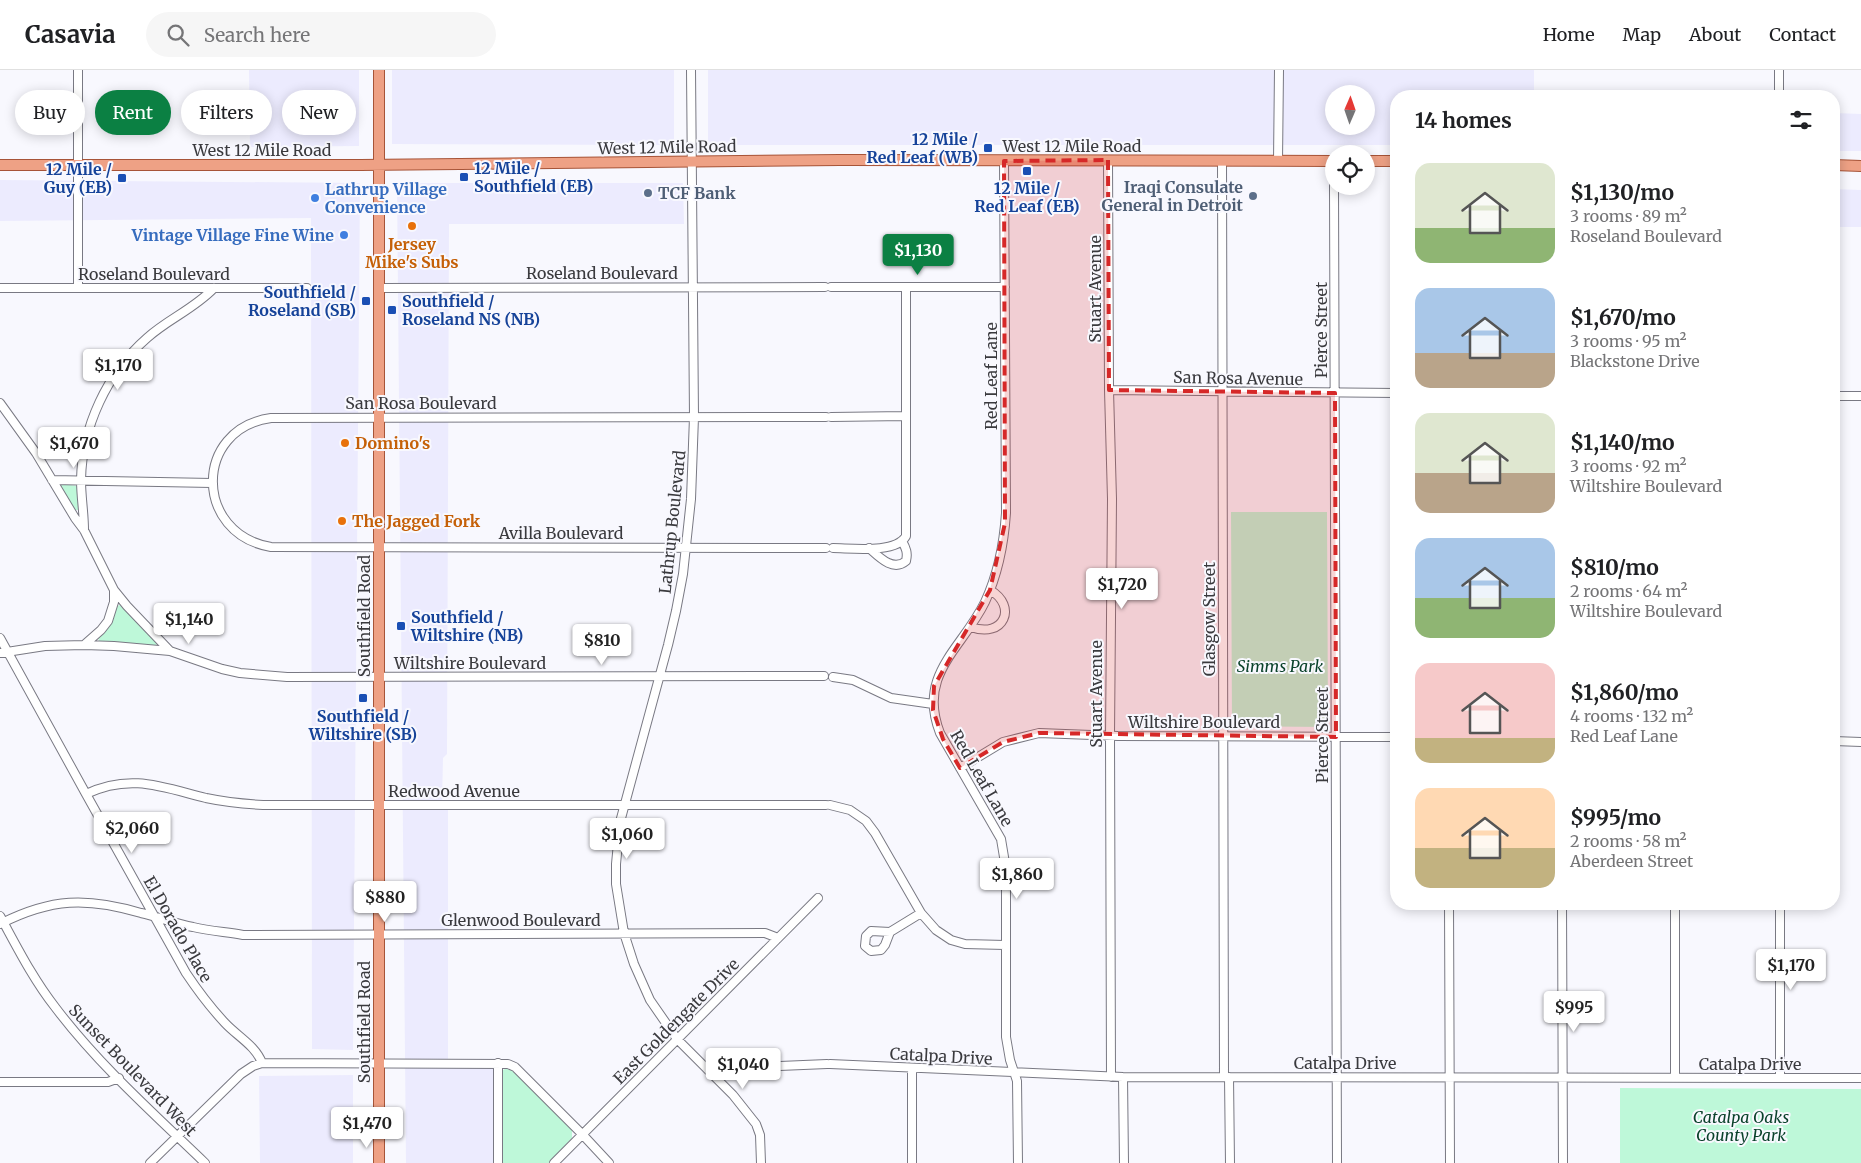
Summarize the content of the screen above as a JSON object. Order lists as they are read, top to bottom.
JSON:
{
  "streets": {
    "main road": ["West 12 Mile Road", "Southfield Road"],
    "street": [
      "Roseland Boulevard",
      "Stuart Avenue",
      "Pierce Street",
      "Red Leaf Lane",
      "San Rosa Avenue",
      "San Rosa Boulevard",
      "Lathrup Boulevard",
      "Avilla Boulevard",
      "Glasgow Street",
      "Wiltshire Boulevard",
      "Redwood Avenue",
      "Glenwood Boulevard",
      "El Dorado Place",
      "East Goldengate Drive",
      "Catalpa Drive",
      "Sunset Boulevard West"
    ]
  },
  "crossings": [
    ["West 12 Mile Road", "Stuart Avenue"],
    ["West 12 Mile Road", "Red Leaf Lane"],
    ["West 12 Mile Road", "Lathrup Boulevard"],
    ["West 12 Mile Road", "Southfield Road"],
    ["West 12 Mile Road", "Glasgow Street"],
    ["Roseland Boulevard", "Red Leaf Lane"],
    ["Roseland Boulevard", "Lathrup Boulevard"],
    ["Roseland Boulevard", "Southfield Road"],
    ["Stuart Avenue", "San Rosa Avenue"],
    ["Stuart Avenue", "Wiltshire Boulevard"],
    ["Stuart Avenue", "Catalpa Drive"],
    ["Pierce Street", "San Rosa Avenue"],
    ["Pierce Street", "Wiltshire Boulevard"],
    ["Pierce Street", "Catalpa Drive"],
    ["Red Leaf Lane", "Wiltshire Boulevard"],
    ["Red Leaf Lane", "Redwood Avenue"],
    ["Red Leaf Lane", "Catalpa Drive"],
    ["San Rosa Avenue", "Glasgow Street"],
    ["San Rosa Boulevard", "Lathrup Boulevard"],
    ["San Rosa Boulevard", "Avilla Boulevard"],
    ["San Rosa Boulevard", "Southfield Road"],
    ["Lathrup Boulevard", "Avilla Boulevard"],
    ["Lathrup Boulevard", "Wiltshire Boulevard"],
    ["Lathrup Boulevard", "Redwood Avenue"],
    ["Lathrup Boulevard", "Glenwood Boulevard"],
    ["Lathrup Boulevard", "East Goldengate Drive"],
    ["Lathrup Boulevard", "Catalpa Drive"],
    ["Avilla Boulevard", "Southfield Road"],
    ["Southfield Road", "Wiltshire Boulevard"],
    ["Southfield Road", "Redwood Avenue"],
    ["Southfield Road", "Glenwood Boulevard"],
    ["Glasgow Street", "Wiltshire Boulevard"],
    ["Glasgow Street", "Catalpa Drive"],
    ["Wiltshire Boulevard", "El Dorado Place"],
    ["Redwood Avenue", "El Dorado Place"],
    ["Glenwood Boulevard", "El Dorado Place"],
    ["Glenwood Boulevard", "East Goldengate Drive"],
    ["Glenwood Boulevard", "Sunset Boulevard West"]
  ],
  "parks": ["Simms Park", "Catalpa Oaks County Park"],
  "places": {
    "transit": [
      "12 Mile / Red Leaf (WB)",
      "12 Mile / Red Leaf (EB)",
      "12 Mile / Southfield (EB)",
      "12 Mile / Guy (EB)",
      "Southfield / Roseland (SB)",
      "Southfield / Roseland NS (NB)",
      "Southfield / Wiltshire (NB)",
      "Southfield / Wiltshire (SB)"
    ],
    "other": [
      "TCF Bank",
      "Iraqi Consulate General in Detroit",
      "Lathrup Village Convenience",
      "Jersey Mike's Subs",
      "Vintage Village Fine Wine",
      "Domino's",
      "The Jagged Fork"
    ]
  },
  "north": "top",
  "page": {
    "header": "Casavia",
    "search": "Search here",
    "nav": [
      "Home",
      "Map",
      "About",
      "Contact"
    ],
    "chip": [
      "Buy",
      "Rent",
      "Filters",
      "New"
    ],
    "heading": "14 homes",
    "list": [
      {
        "name": "$1,130/mo",
        "note": "3 rooms · 89 m² · Roseland Boulevard"
      },
      {
        "name": "$1,670/mo",
        "note": "3 rooms · 95 m² · Blackstone Drive"
      },
      {
        "name": "$1,140/mo",
        "note": "3 rooms · 92 m² · Wiltshire Boulevard"
      },
      {
        "name": "$810/mo",
        "note": "2 rooms · 64 m² · Wiltshire Boulevard"
      },
      {
        "name": "$1,860/mo",
        "note": "4 rooms · 132 m² · Red Leaf Lane"
      },
      {
        "name": "$995/mo",
        "note": "2 rooms · 58 m² · Aberdeen Street"
      }
    ],
    "price": [
      "$1,130",
      "$1,170",
      "$1,670",
      "$1,720",
      "$1,140",
      "$810",
      "$2,060",
      "$1,060",
      "$1,860",
      "$880",
      "$1,170",
      "$995",
      "$1,040",
      "$1,470"
    ]
  }
}
